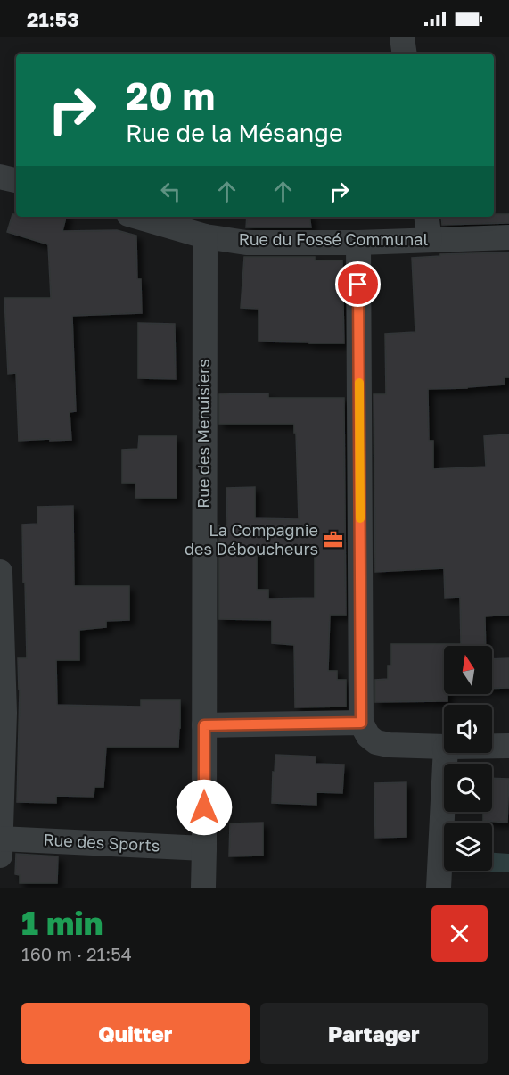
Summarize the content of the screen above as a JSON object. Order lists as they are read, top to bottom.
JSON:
{
  "streets": {
    "street": ["Rue du Fossé Communal", "Rue des Menuisiers", "Rue des Sports"]
  },
  "crossings": [
    ["Rue du Fossé Communal", "Rue des Menuisiers"],
    ["Rue des Menuisiers", "Rue des Sports"]
  ],
  "places": {
    "office": ["La Compagnie des Déboucheurs"]
  },
  "north": "top",
  "page": {
    "status": "21:53",
    "turn": ["20 m", "Rue de la Mésange"],
    "heading": ["1 min", "160 m · 21:54"],
    "buttons": ["Quitter", "Partager"]
  }
}
